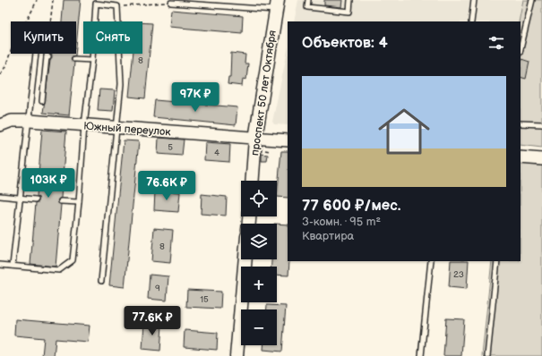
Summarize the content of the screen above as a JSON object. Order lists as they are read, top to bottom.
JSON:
{
  "streets": {
    "main road": ["проспект 50 лет Октября"],
    "street": ["Южный переулок"]
  },
  "crossings": [
    ["проспект 50 лет Октября", "Южный переулок"]
  ],
  "house_numbers": [
    "8",
    "5",
    "4",
    "8",
    "23",
    "9",
    "15"
  ],
  "page": {
    "chip": ["Купить", "Снять"],
    "heading": "Объектов: 4",
    "list": [
      {
        "name": "77 600 ₽/мес.",
        "note": "3-комн. · 95 m² · Квартира"
      }
    ],
    "price": [
      "97K ₽",
      "103K ₽",
      "76.6K ₽",
      "77.6K ₽"
    ],
    "map_buttons": ["+", "−"]
  }
}
